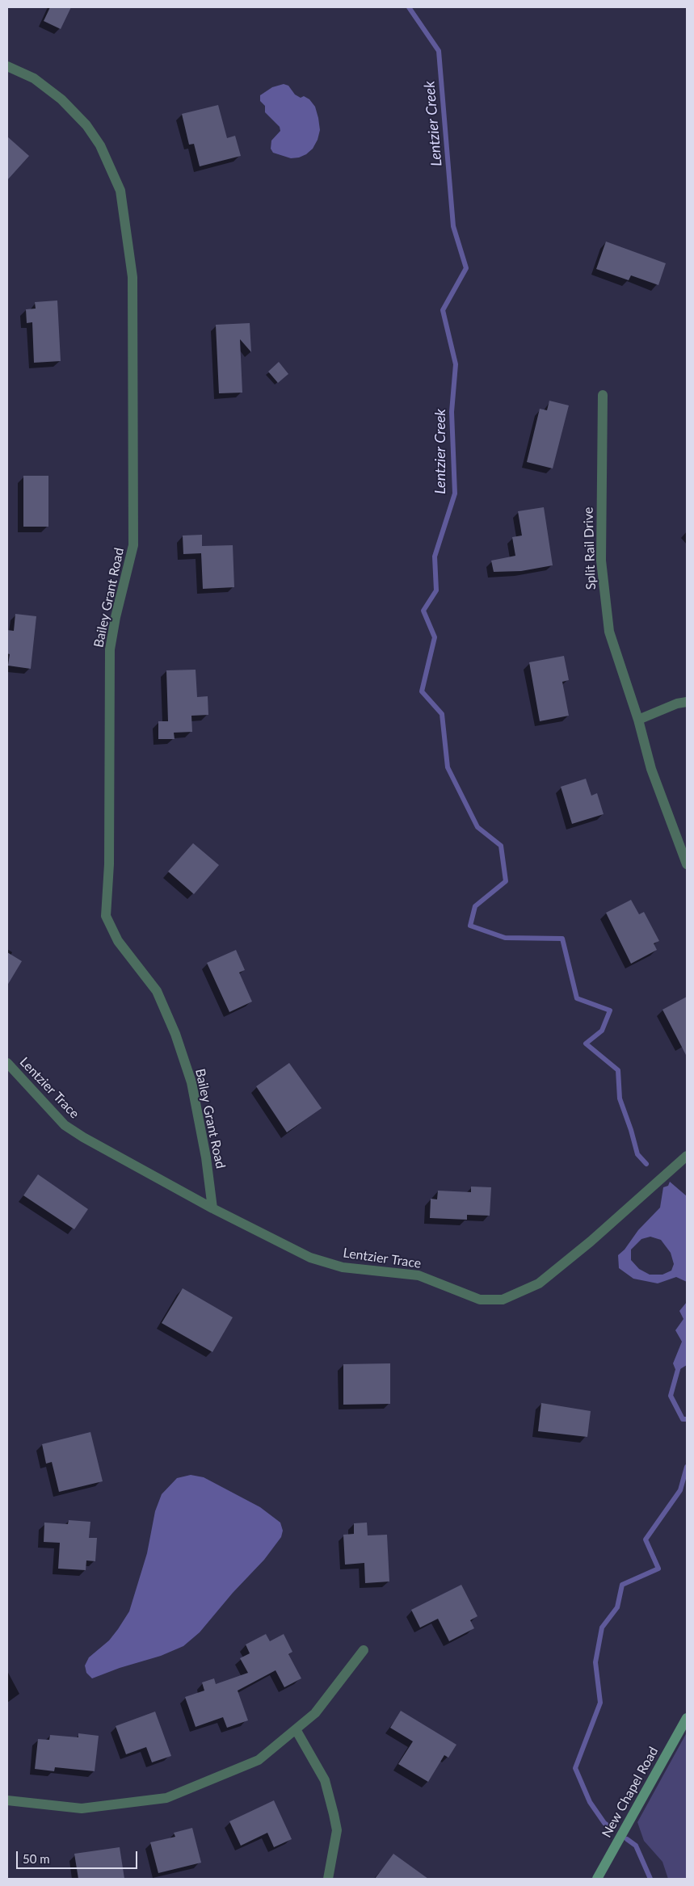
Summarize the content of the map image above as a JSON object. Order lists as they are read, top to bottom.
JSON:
{
  "streets": {
    "street": [
      "Split Rail Drive",
      "Bailey Grant Road",
      "Lentzier Trace",
      "New Chapel Road"
    ]
  },
  "crossings": [
    ["Bailey Grant Road", "Lentzier Trace"]
  ],
  "water": ["Lentzier Creek"],
  "scale_bar": "50 m"
}
